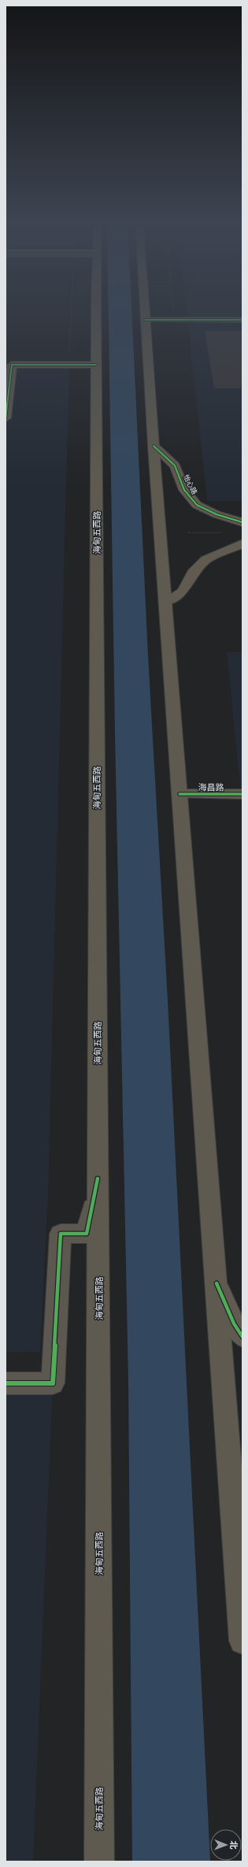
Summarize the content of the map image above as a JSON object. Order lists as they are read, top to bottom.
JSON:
{
  "streets": {
    "main road": ["海甸五西路"],
    "street": ["怡心路", "海昌路"]
  },
  "north": "right"
}
